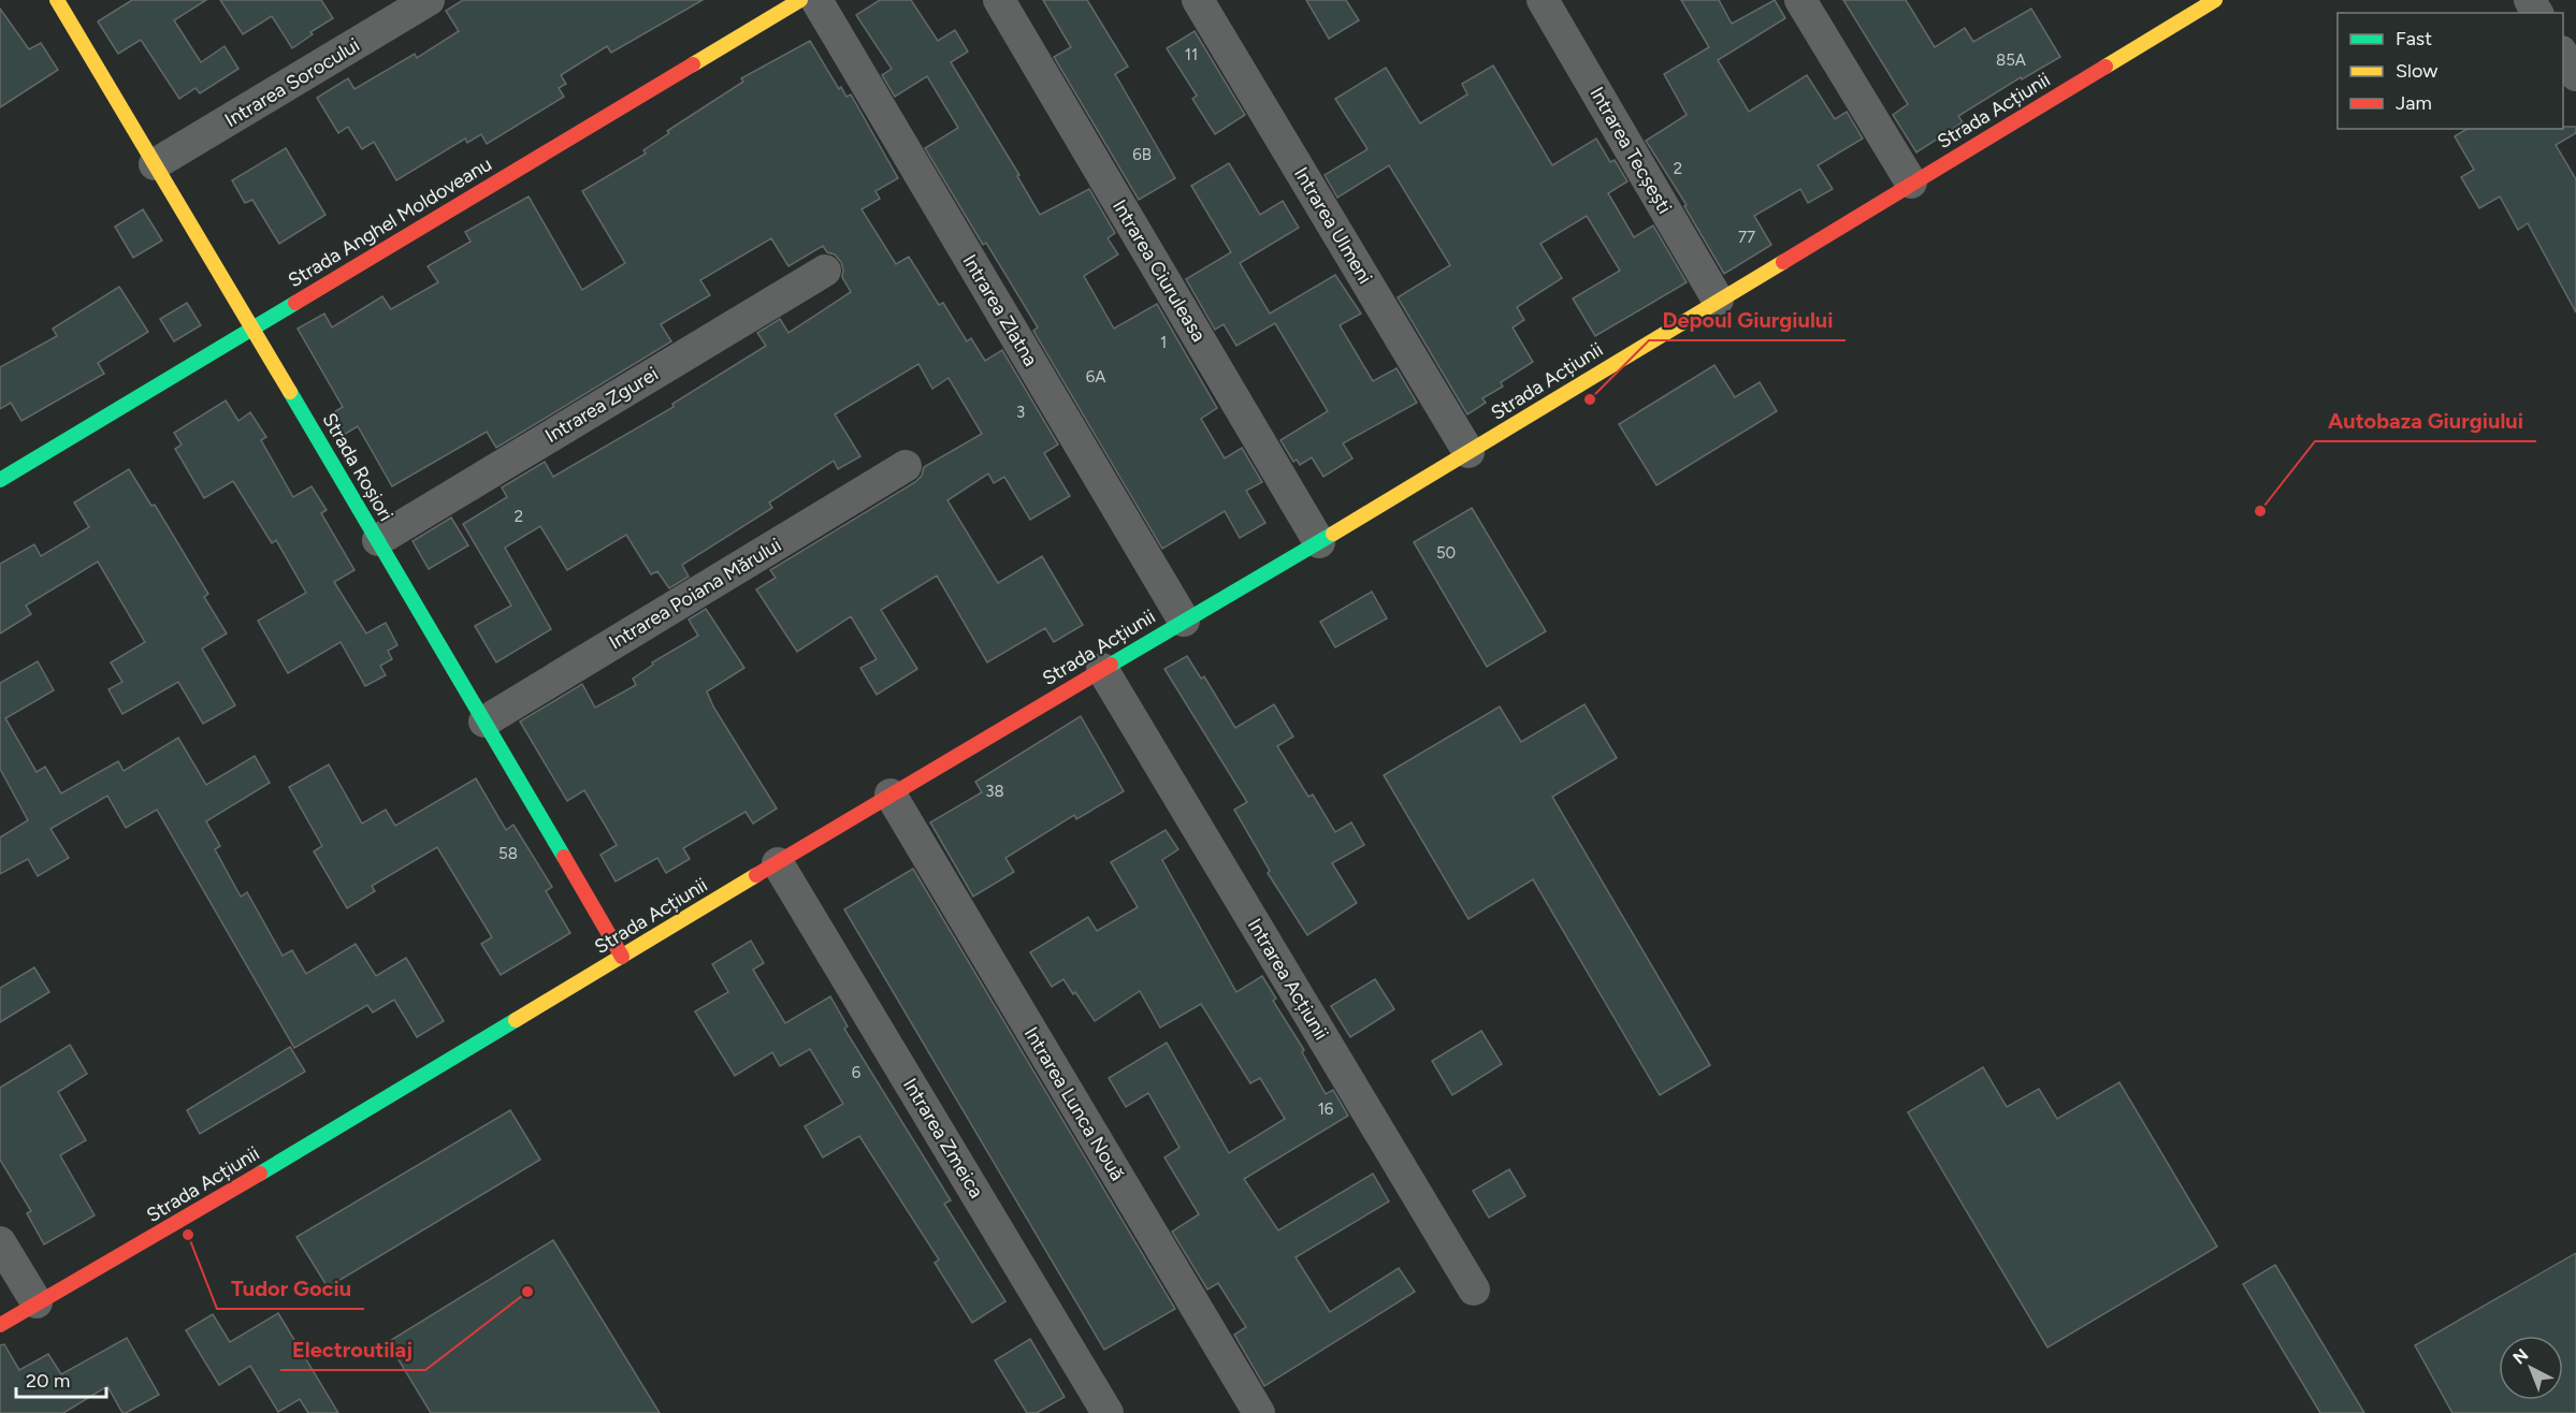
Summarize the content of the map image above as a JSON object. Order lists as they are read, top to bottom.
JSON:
{
  "streets": {
    "street": [
      "Intrarea Sorocului",
      "Strada Acțiunii",
      "Intrarea Tecșești",
      "Strada Anghel Moldoveanu",
      "Intrarea Ulmeni",
      "Intrarea Ciuruleasa",
      "Intrarea Zlatna",
      "Intrarea Zgurei",
      "Strada Roșiori",
      "Intrarea Poiana Mărului",
      "Intrarea Acțiunii",
      "Intrarea Lunca Nouă",
      "Intrarea Zmeica"
    ]
  },
  "crossings": [
    ["Intrarea Sorocului", "Strada Roșiori"],
    ["Strada Acțiunii", "Intrarea Tecșești"],
    ["Strada Acțiunii", "Intrarea Ulmeni"],
    ["Strada Acțiunii", "Intrarea Ciuruleasa"],
    ["Strada Acțiunii", "Intrarea Zlatna"],
    ["Strada Acțiunii", "Strada Roșiori"],
    ["Strada Acțiunii", "Intrarea Acțiunii"],
    ["Strada Acțiunii", "Intrarea Lunca Nouă"],
    ["Strada Acțiunii", "Intrarea Zmeica"],
    ["Strada Anghel Moldoveanu", "Strada Roșiori"],
    ["Intrarea Zgurei", "Strada Roșiori"],
    ["Strada Roșiori", "Intrarea Poiana Mărului"]
  ],
  "places": [
    "Depoul Giurgiului",
    "Autobaza Giurgiului",
    "Tudor Gociu",
    "Electroutilaj"
  ],
  "house_numbers": [
    "11",
    "85A",
    "6B",
    "2",
    "77",
    "1",
    "6A",
    "3",
    "2",
    "50",
    "38",
    "58",
    "6",
    "16"
  ],
  "legend": ["Fast", "Slow", "Jam"],
  "scale_bar": "20 m",
  "north": "top left"
}
